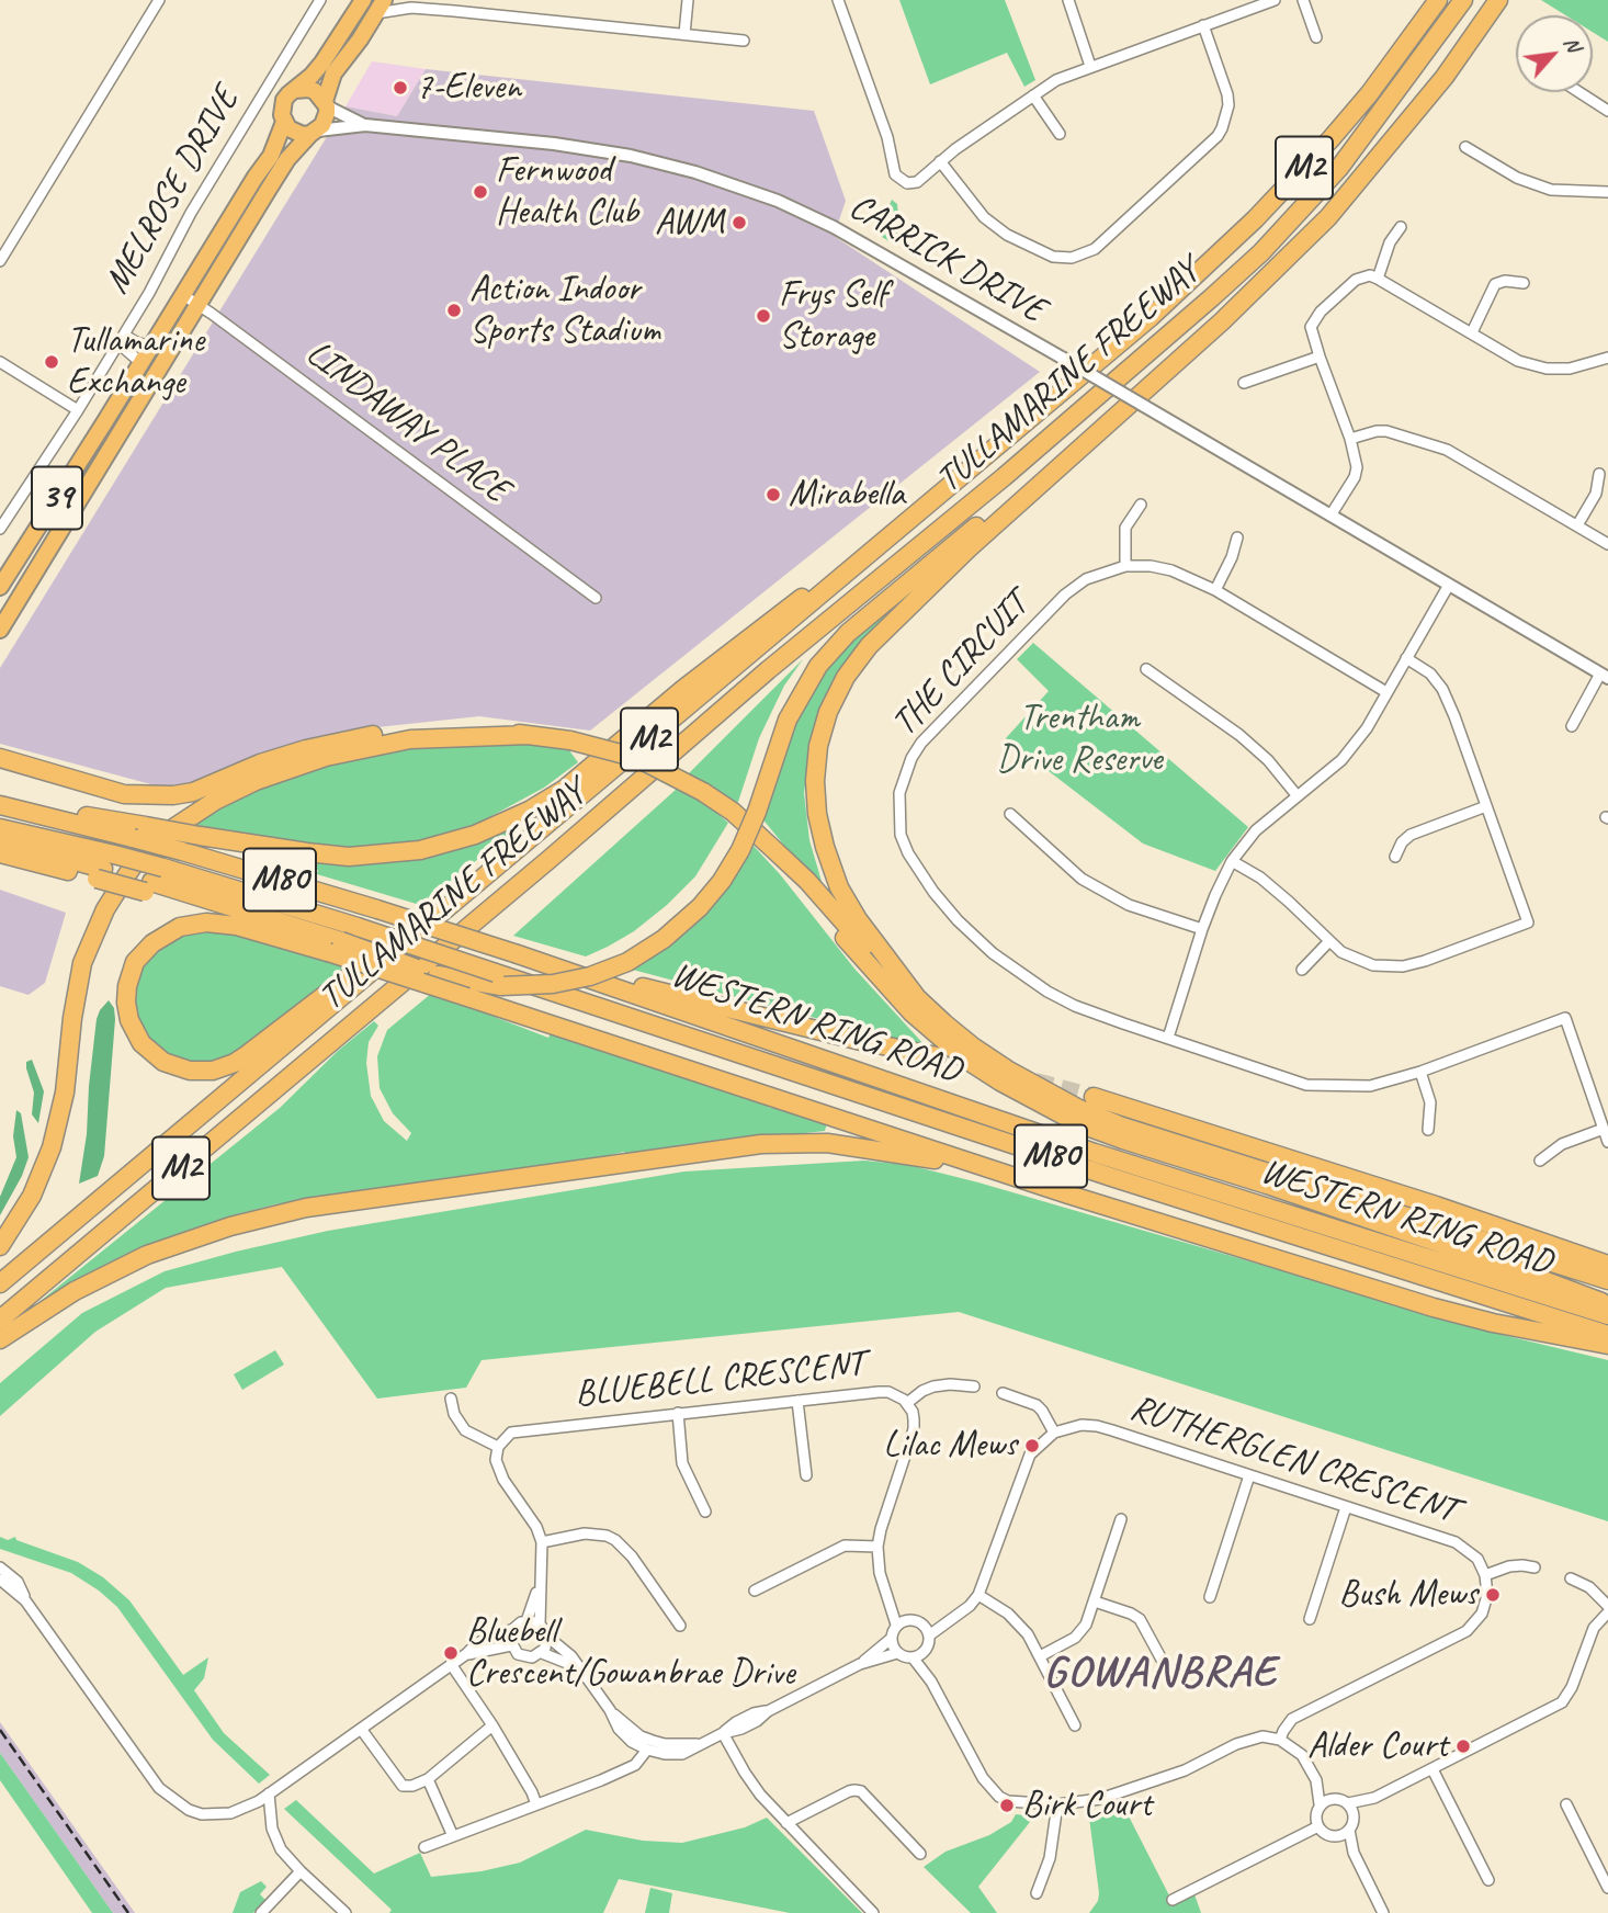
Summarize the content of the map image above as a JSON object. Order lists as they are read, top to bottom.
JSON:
{
  "streets": {
    "highway": [
      "M2",
      "TULLAMARINE FREEWAY",
      "M80",
      "WESTERN RING ROAD"
    ],
    "main road": ["MELROSE DRIVE", "39"],
    "street": [
      "CARRICK DRIVE",
      "LINDAWAY PLACE",
      "THE CIRCUIT",
      "BLUEBELL CRESCENT",
      "RUTHERGLEN CRESCENT"
    ]
  },
  "crossings": [
    ["MELROSE DRIVE", "CARRICK DRIVE"],
    ["MELROSE DRIVE", "LINDAWAY PLACE"],
    ["MELROSE DRIVE", "39"],
    ["CARRICK DRIVE", "39"],
    ["LINDAWAY PLACE", "39"]
  ],
  "districts": ["GOWANBRAE"],
  "parks": ["Trentham Drive Reserve"],
  "places": [
    "7-Eleven",
    "Fernwood Health Club",
    "AWM",
    "Action Indoor Sports Stadium",
    "Frys Self Storage",
    "Tullamarine Exchange",
    "Mirabella",
    "Lilac Mews",
    "Bush Mews",
    "Bluebell Crescent/Gowanbrae Drive",
    "Alder Court",
    "Birk Court"
  ],
  "north": "top right"
}
